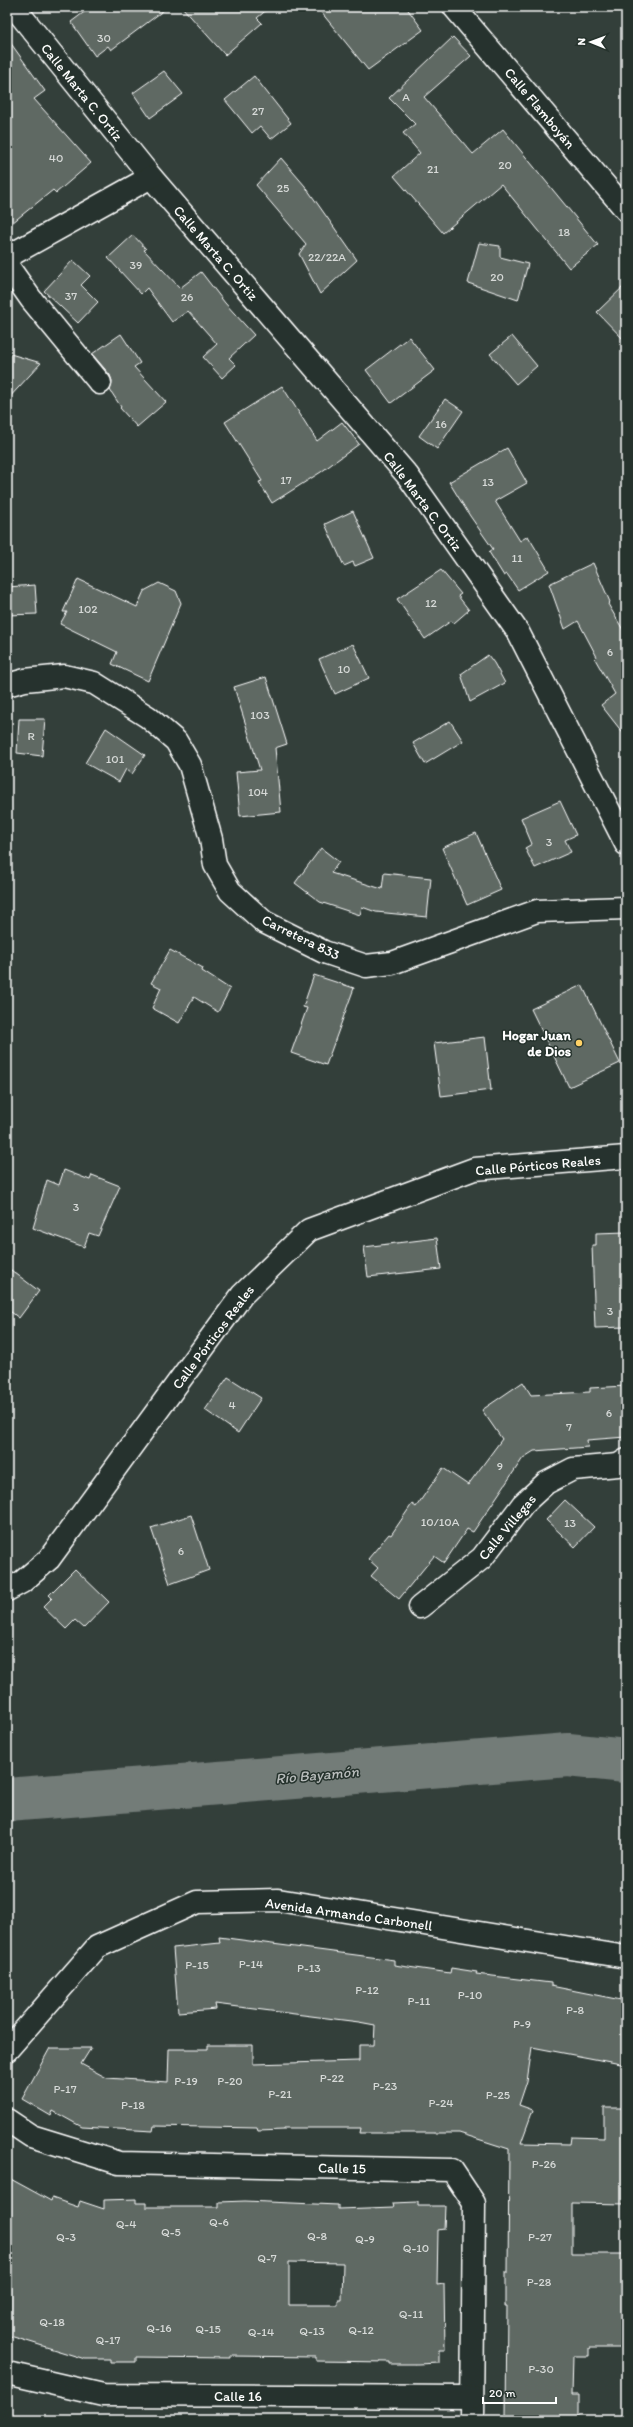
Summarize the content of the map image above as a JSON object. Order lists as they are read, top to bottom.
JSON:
{
  "streets": {
    "street": [
      "Calle Marta C. Ortíz",
      "Calle Flamboyán",
      "Calle Marta C. Ortiz",
      "Carretera 833",
      "Calle Pórticos Reales",
      "Calle Villegas",
      "Avenida Armando Carbonell",
      "Calle 15",
      "Calle 16"
    ]
  },
  "crossings": [
    ["Calle Marta C. Ortíz", "Calle Marta C. Ortiz"],
    ["Calle 15", "Calle 16"]
  ],
  "water": ["Río Bayamón"],
  "places": ["Hogar Juan de Dios"],
  "house_numbers": [
    "30",
    "A",
    "27",
    "40",
    "20",
    "21",
    "25",
    "18",
    "22/22A",
    "39",
    "20",
    "37",
    "26",
    "16",
    "17",
    "13",
    "11",
    "12",
    "102",
    "6",
    "10",
    "103",
    "R",
    "101",
    "104",
    "3",
    "3",
    "3",
    "4",
    "6",
    "7",
    "9",
    "10/10A",
    "13",
    "6",
    "P-14",
    "P-15",
    "P-13",
    "P-12",
    "P-10",
    "P-11",
    "P-8",
    "P-9",
    "P-22",
    "P-19",
    "P-20",
    "P-23",
    "P-17",
    "P-21",
    "P-25",
    "P-24",
    "P-18",
    "P-26",
    "Q-6",
    "Q-4",
    "Q-5",
    "Q-8",
    "Q-3",
    "P-27",
    "Q-9",
    "Q-10",
    "Q-7",
    "P-28",
    "Q-11",
    "Q-18",
    "Q-16",
    "Q-15",
    "Q-12",
    "Q-13",
    "Q-14",
    "Q-17",
    "P-30"
  ],
  "scale_bar": "20 m",
  "north": "left"
}
